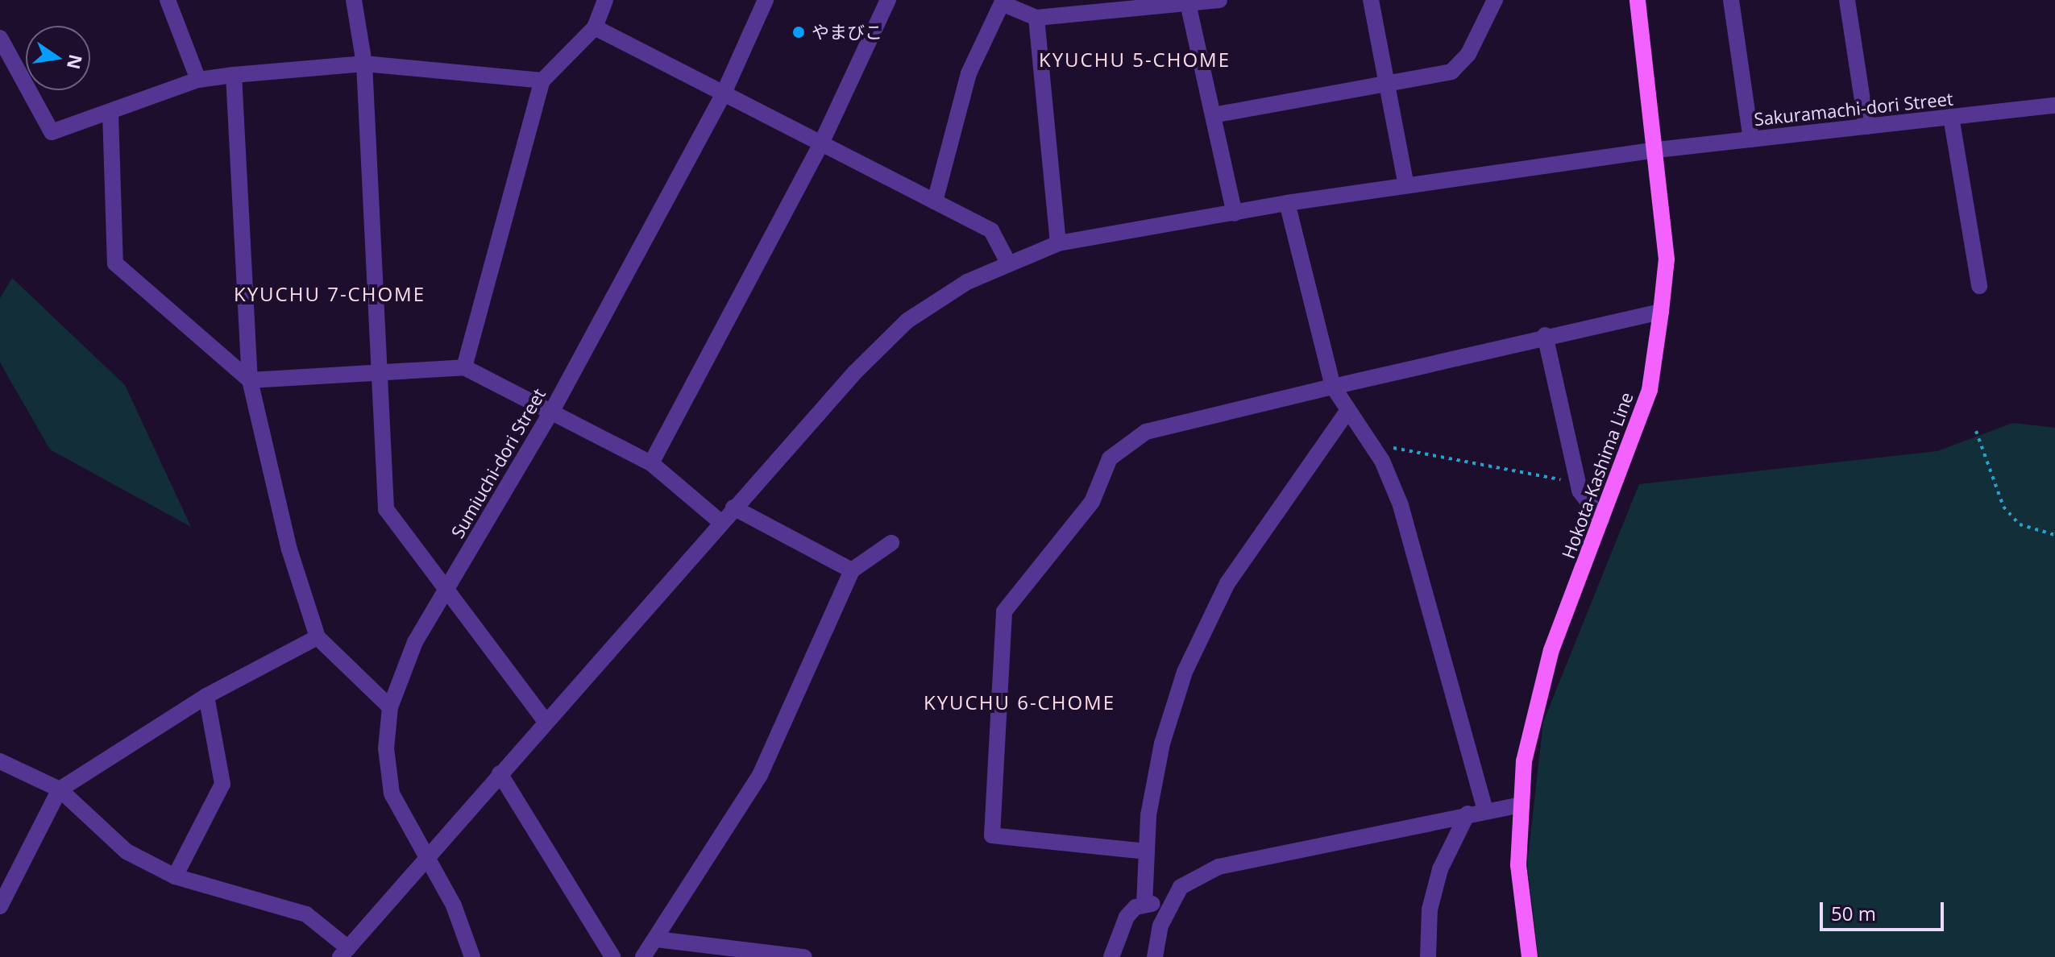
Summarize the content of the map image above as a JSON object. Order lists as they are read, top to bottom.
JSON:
{
  "streets": {
    "main road": ["Hokota-Kashima Line"],
    "street": ["Sakuramachi-dori Street", "Sumiuchi-dori Street"]
  },
  "crossings": [
    ["Sakuramachi-dori Street", "Sumiuchi-dori Street"],
    ["Sakuramachi-dori Street", "Hokota-Kashima Line"]
  ],
  "districts": ["KYUCHU 5-CHOME", "KYUCHU 7-CHOME", "KYUCHU 6-CHOME"],
  "places": ["やまびこ"],
  "scale_bar": "50 m",
  "north": "right"
}
